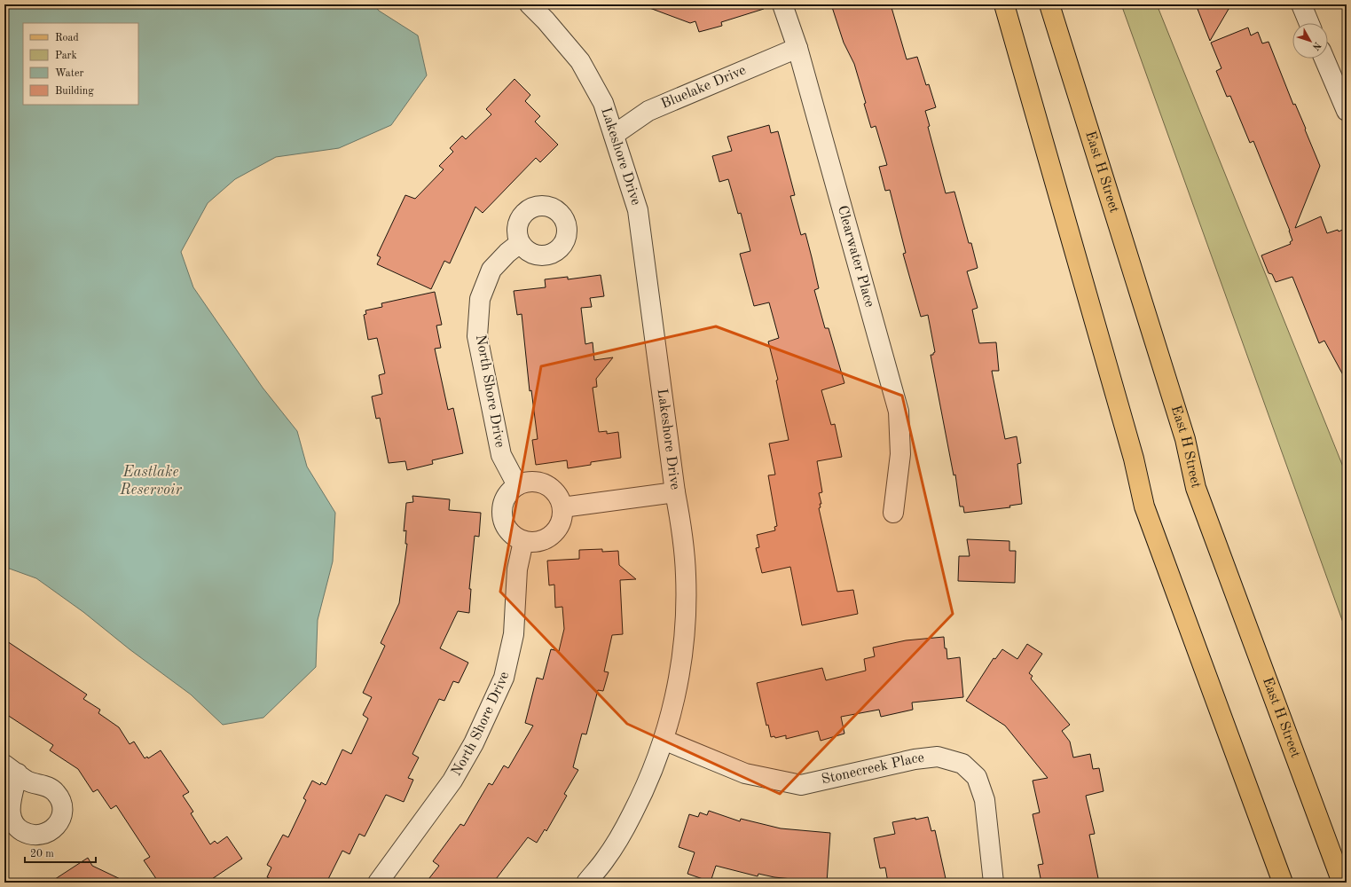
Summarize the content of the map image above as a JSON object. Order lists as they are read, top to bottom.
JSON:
{
  "streets": {
    "main road": ["East H Street"],
    "street": [
      "Bluelake Drive",
      "Lakeshore Drive",
      "Clearwater Place",
      "North Shore Drive",
      "Stonecreek Place"
    ]
  },
  "crossings": [
    ["Bluelake Drive", "Lakeshore Drive"],
    ["Bluelake Drive", "Clearwater Place"],
    ["Lakeshore Drive", "Stonecreek Place"]
  ],
  "water": ["Eastlake Reservoir"],
  "legend": [
    "Road",
    "Park",
    "Water",
    "Building"
  ],
  "scale_bar": "20 m",
  "north": "bottom right"
}
